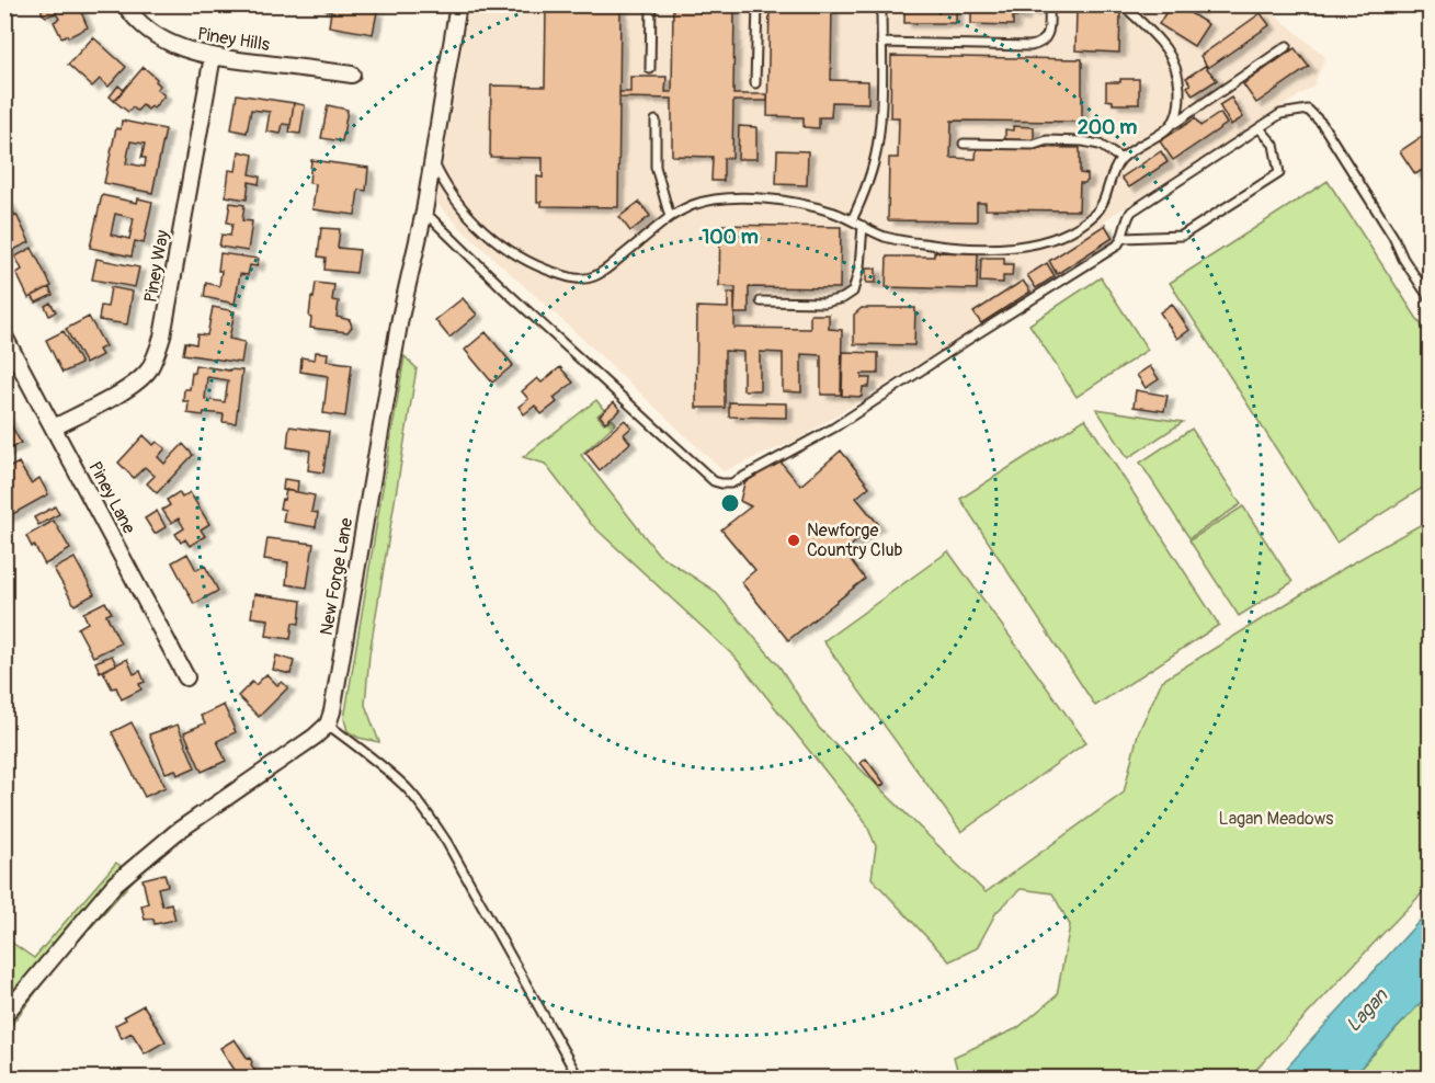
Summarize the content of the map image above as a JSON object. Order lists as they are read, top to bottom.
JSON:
{
  "streets": {
    "street": [
      "Piney Hills",
      "Piney Way",
      "Piney Lane",
      "New Forge Lane"
    ]
  },
  "crossings": [
    ["Piney Hills", "Piney Way"],
    ["Piney Way", "Piney Lane"]
  ],
  "water": ["Lagan"],
  "parks": ["Lagan Meadows"],
  "places": ["Newforge Country Club"],
  "rings": ["200 m", "100 m"]
}
